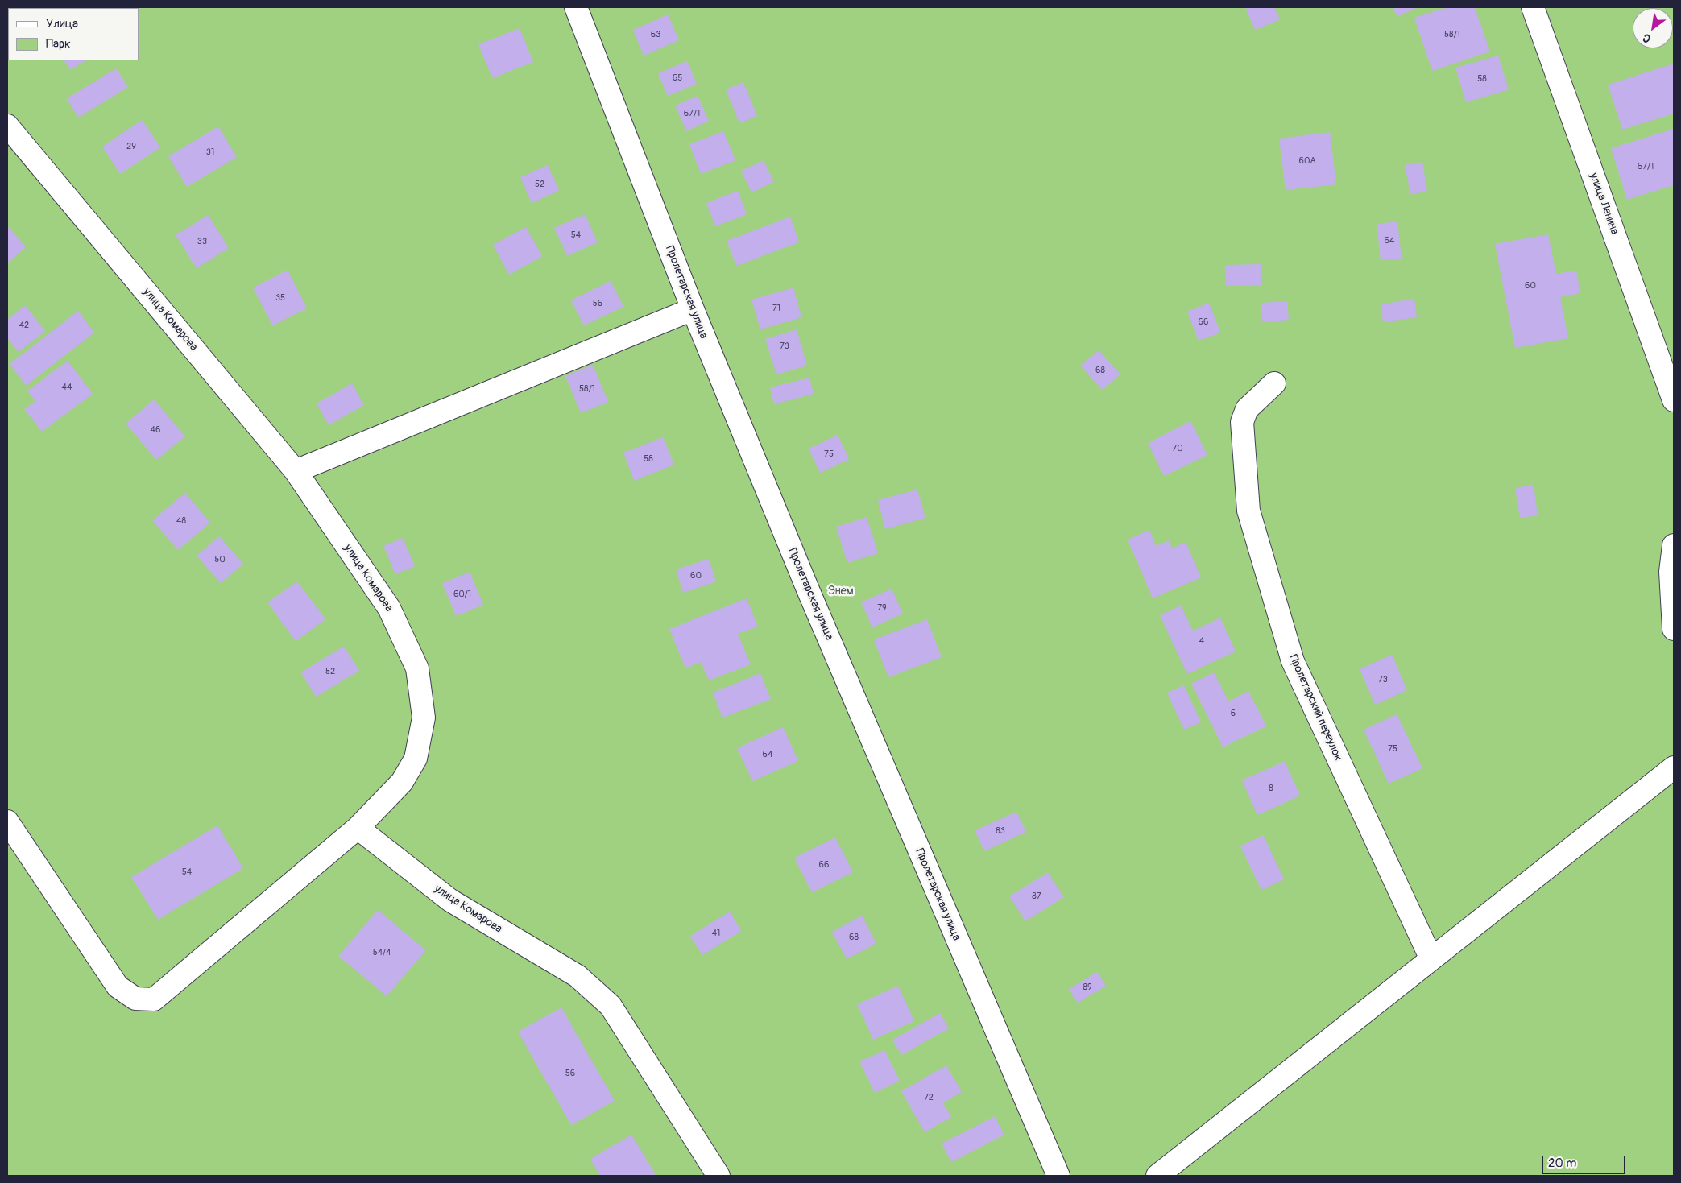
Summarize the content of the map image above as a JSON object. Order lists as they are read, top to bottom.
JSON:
{
  "streets": {
    "street": [
      "улица Ленина",
      "Пролетарская улица",
      "улица Комарова",
      "Пролетарский переулок"
    ]
  },
  "parks": ["Энем"],
  "house_numbers": [
    "63",
    "58/1",
    "65",
    "58",
    "67/1",
    "29",
    "31",
    "60А",
    "67/1",
    "52",
    "54",
    "64",
    "33",
    "60",
    "35",
    "56",
    "71",
    "66",
    "42",
    "73",
    "68",
    "44",
    "58/1",
    "46",
    "70",
    "75",
    "58",
    "48",
    "50",
    "60",
    "60/1",
    "79",
    "4",
    "52",
    "73",
    "6",
    "75",
    "64",
    "8",
    "83",
    "66",
    "54",
    "87",
    "41",
    "68",
    "54/4",
    "89",
    "56",
    "72"
  ],
  "legend": ["Улица", "Парк"],
  "scale_bar": "20 m",
  "north": "bottom left"
}
